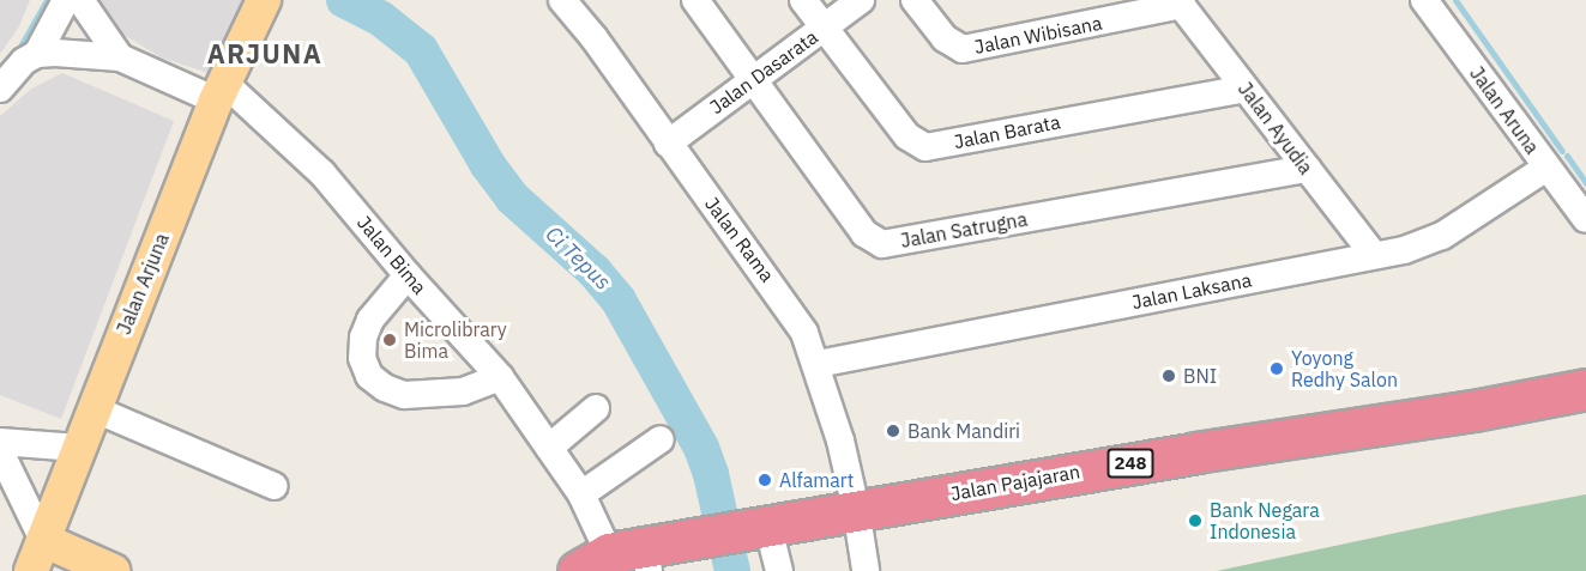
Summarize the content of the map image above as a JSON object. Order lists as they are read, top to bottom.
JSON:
{
  "streets": {
    "highway": ["248", "Jalan Pajajaran"],
    "main road": ["Jalan Arjuna"],
    "street": [
      "Jalan Wibisana",
      "Jalan Dasarata",
      "Jalan Aruna",
      "Jalan Ayudia",
      "Jalan Barata",
      "Jalan Satrugna",
      "Jalan Rama",
      "Jalan Bima",
      "Jalan Laksana"
    ]
  },
  "crossings": [
    ["Jalan Wibisana", "Jalan Ayudia"],
    ["Jalan Dasarata", "Jalan Barata"],
    ["Jalan Dasarata", "Jalan Satrugna"],
    ["Jalan Dasarata", "Jalan Rama"],
    ["Jalan Aruna", "Jalan Laksana"],
    ["Jalan Ayudia", "Jalan Barata"],
    ["Jalan Ayudia", "Jalan Satrugna"],
    ["Jalan Ayudia", "Jalan Laksana"],
    ["Jalan Rama", "Jalan Laksana"],
    ["Jalan Rama", "Jalan Pajajaran"],
    ["Jalan Bima", "Jalan Arjuna"],
    ["Jalan Bima", "Jalan Pajajaran"]
  ],
  "districts": ["ARJUNA"],
  "water": ["Ci Tepus"],
  "places": [
    "Microlibrary Bima",
    "Yoyong Redhy Salon",
    "BNI",
    "Bank Mandiri",
    "Alfamart",
    "Bank Negara Indonesia"
  ]
}
